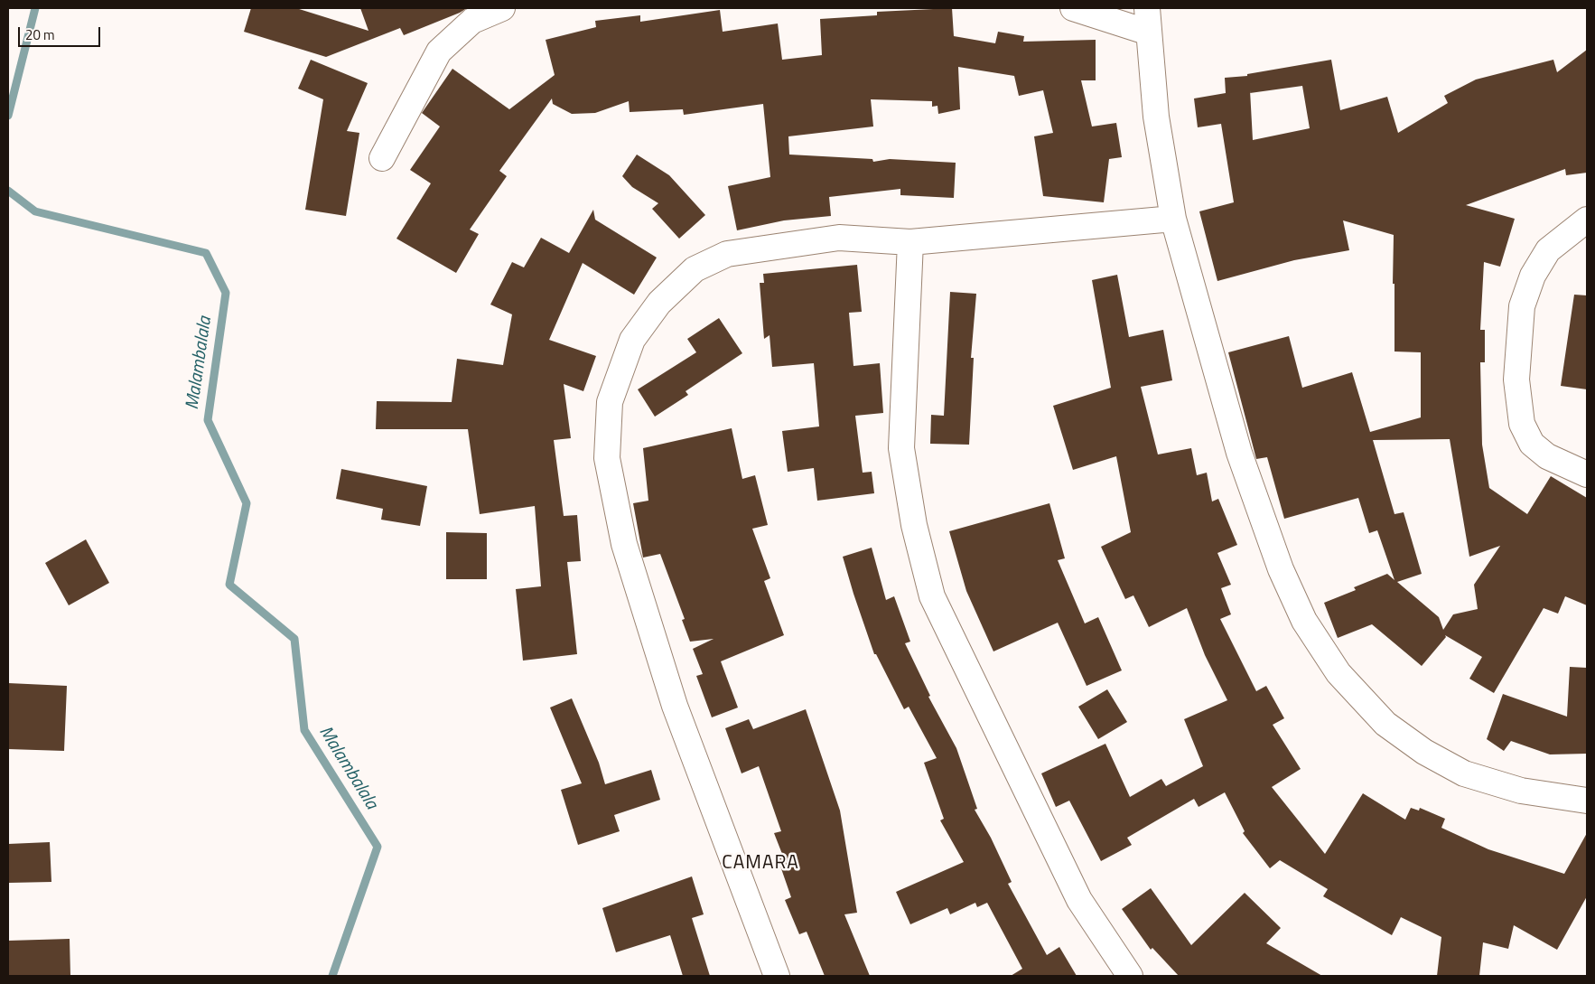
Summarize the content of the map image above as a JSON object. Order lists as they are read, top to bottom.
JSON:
{
  "districts": ["CAMARA"],
  "water": ["Malambalala"],
  "scale_bar": "20 m"
}
